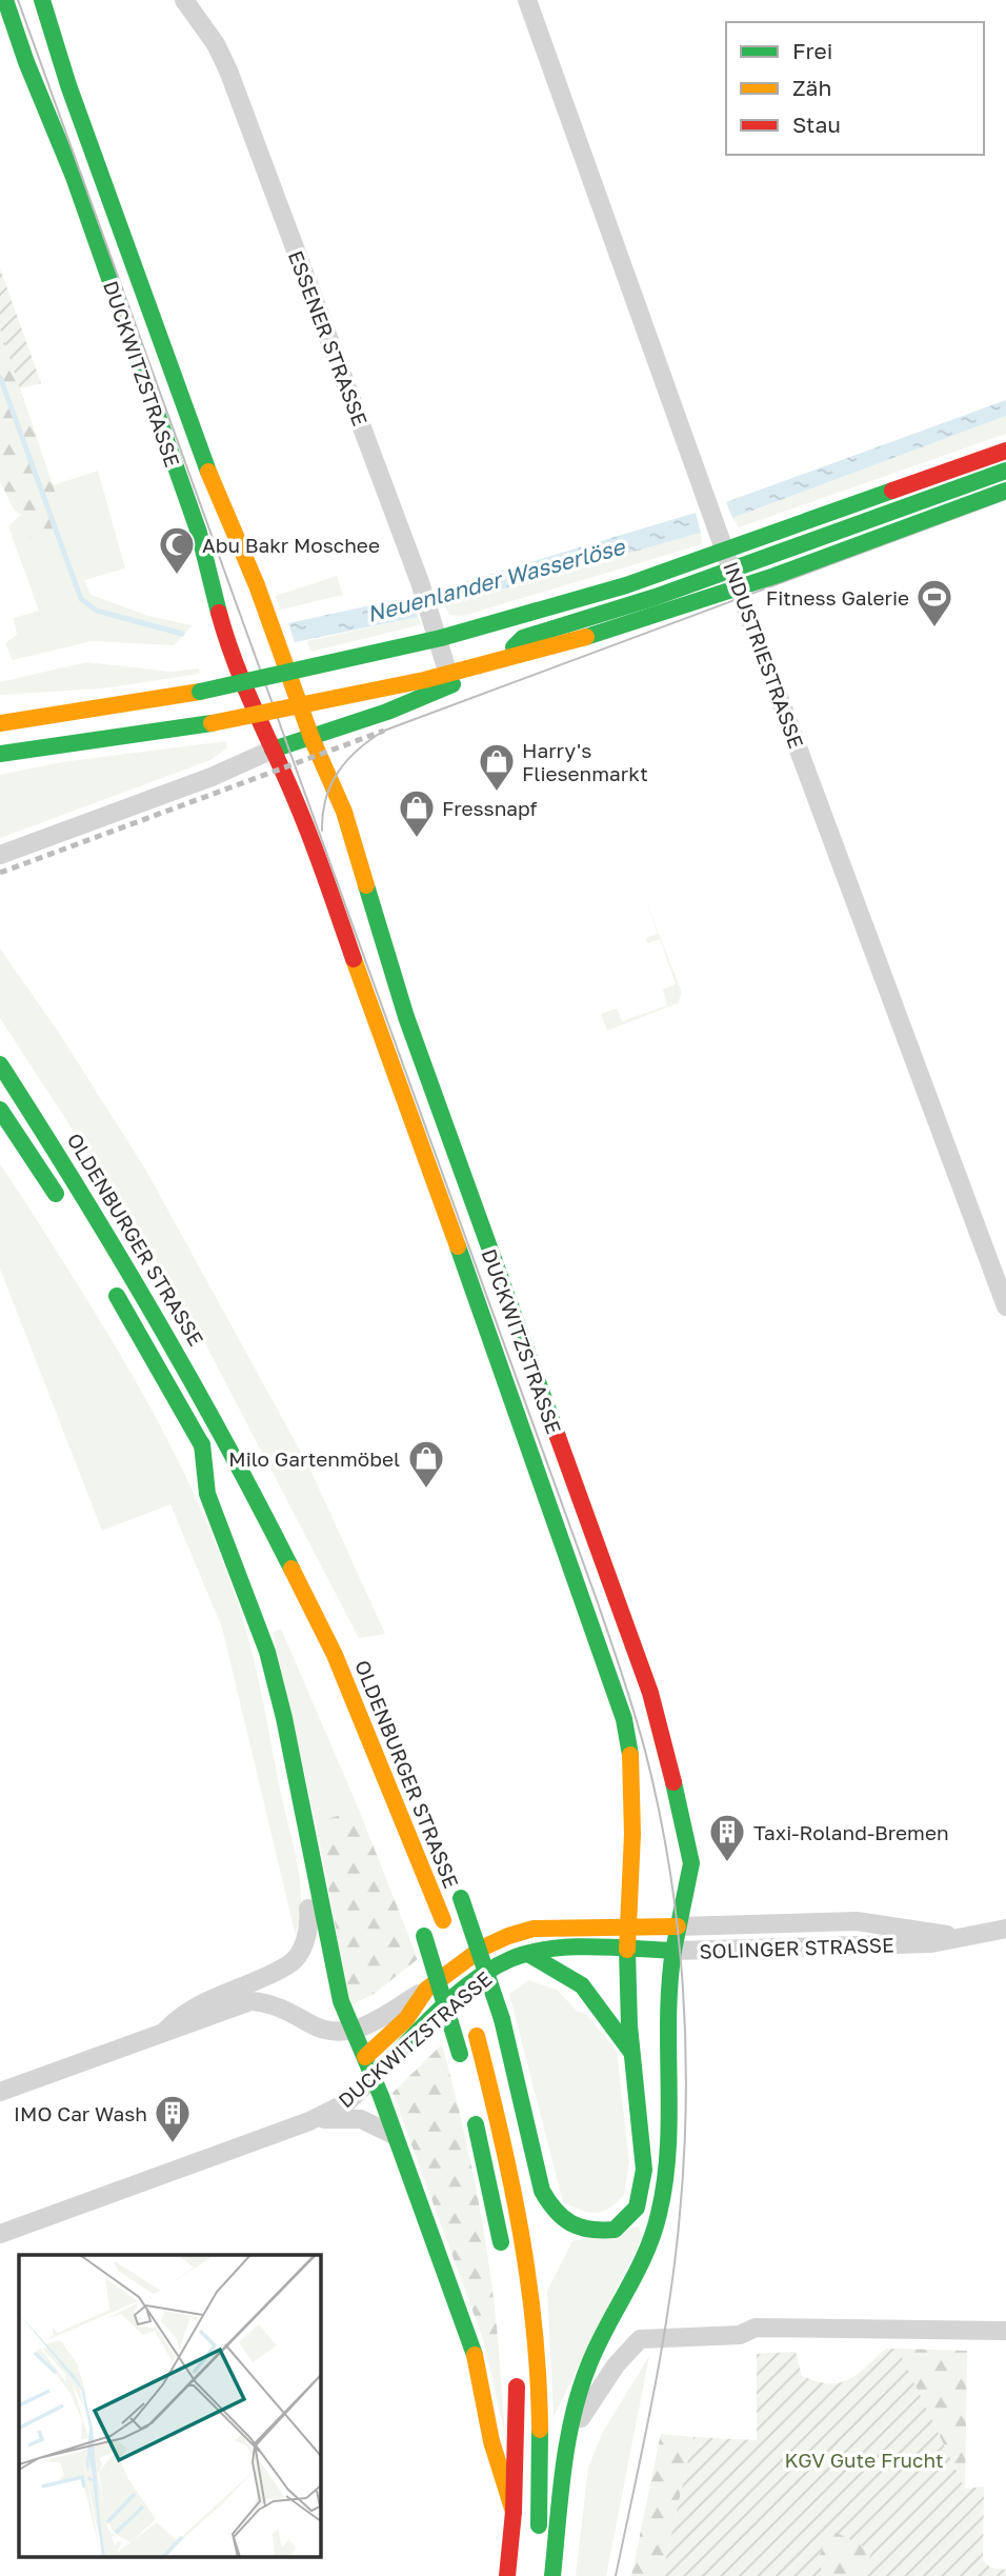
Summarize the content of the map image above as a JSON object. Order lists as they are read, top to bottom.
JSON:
{
  "streets": {
    "main road": ["DUCKWITZSTRASSE", "OLDENBURGER STRASSE", "SOLINGER STRASSE"],
    "street": ["ESSENER STRASSE", "INDUSTRIESTRASSE"]
  },
  "crossings": [
    ["DUCKWITZSTRASSE", "SOLINGER STRASSE"]
  ],
  "water": ["Neuenlander Wasserlöse"],
  "parks": ["KGV Gute Frucht"],
  "places": {
    "mosque": ["Abu Bakr Moschee"],
    "sports": ["Fitness Galerie"],
    "shop": ["Harry's Fliesenmarkt", "Fressnapf", "Milo Gartenmöbel"],
    "building": ["Taxi-Roland-Bremen", "IMO Car Wash"]
  },
  "legend": ["Frei", "Zäh", "Stau"]
}
